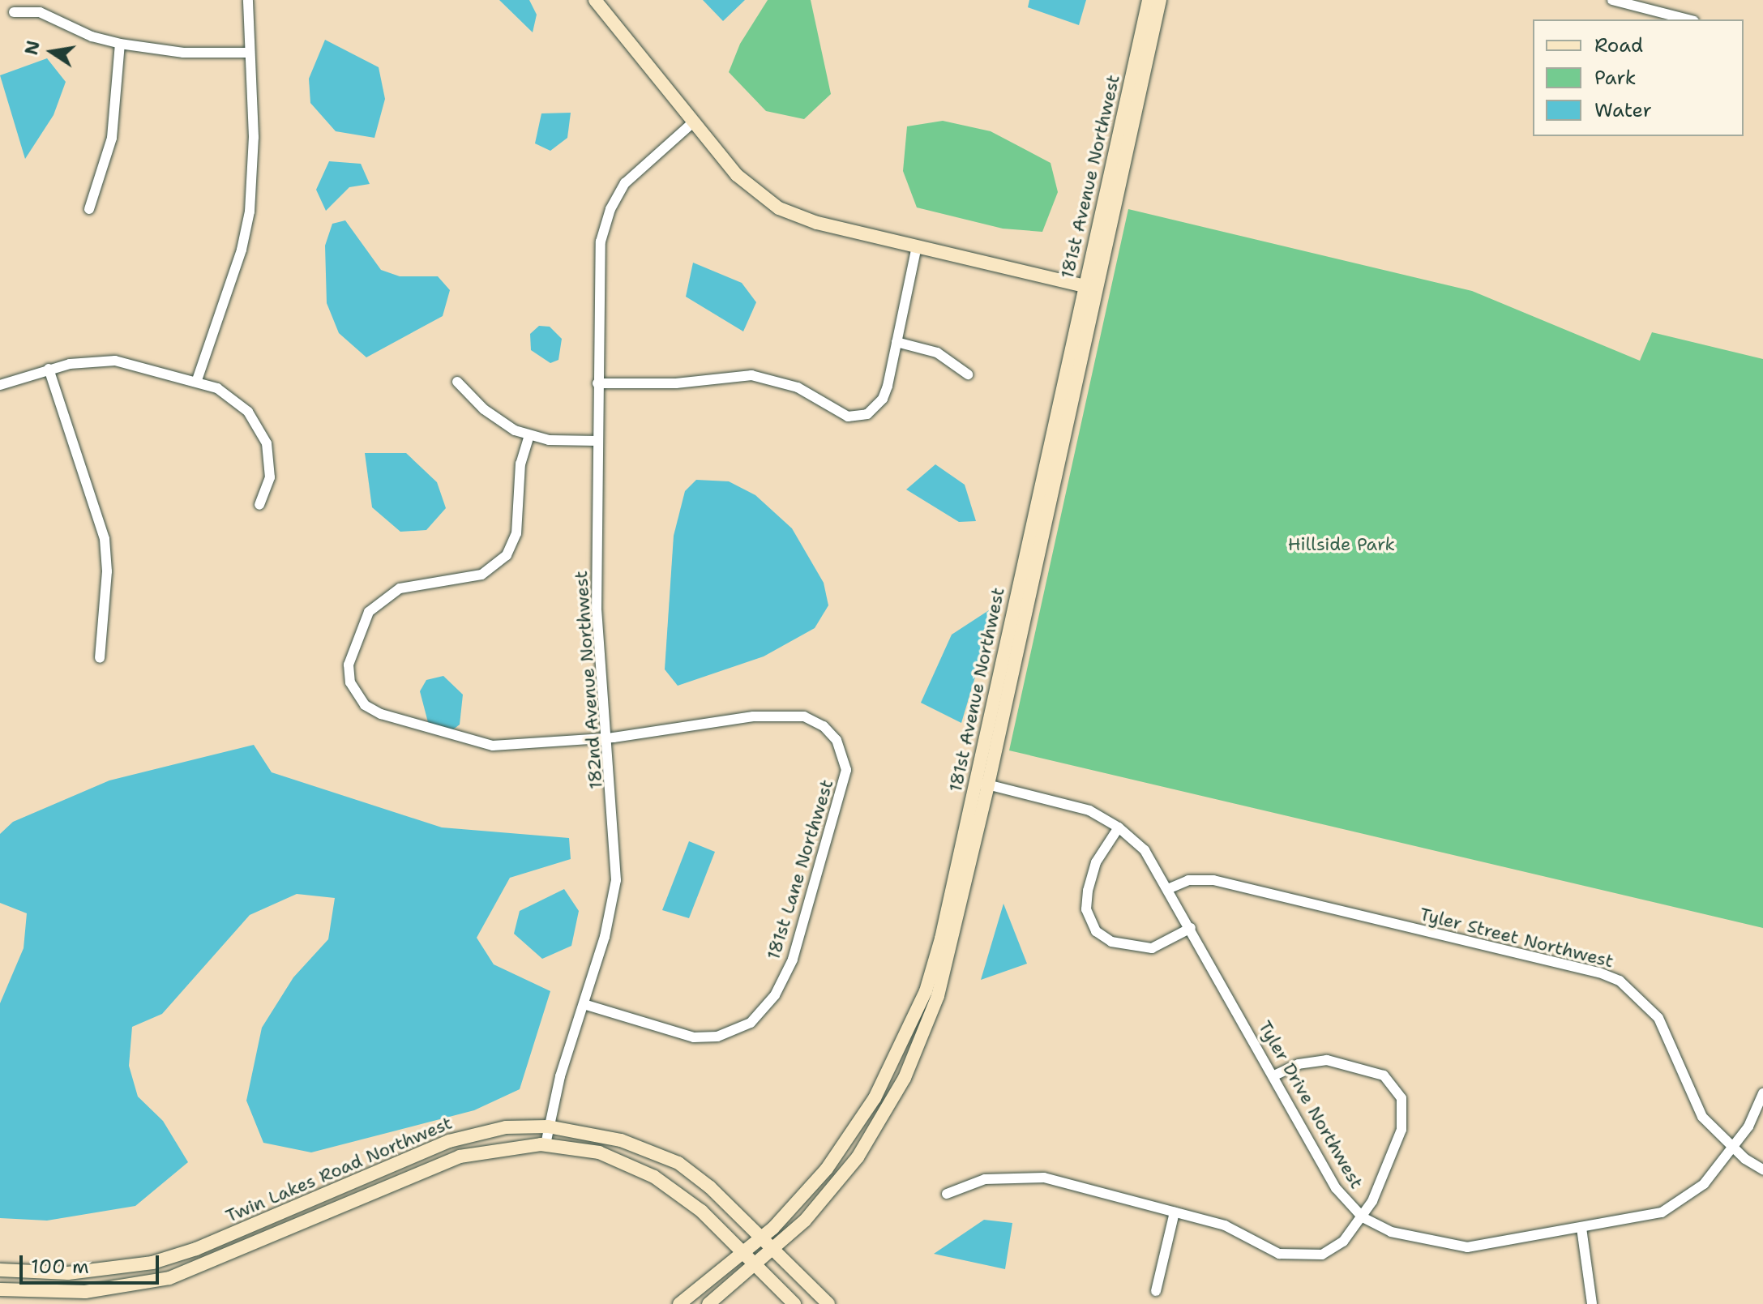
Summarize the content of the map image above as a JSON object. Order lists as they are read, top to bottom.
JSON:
{
  "streets": {
    "main road": ["181st Avenue Northwest", "Twin Lakes Road Northwest"],
    "street": [
      "182nd Avenue Northwest",
      "181st Lane Northwest",
      "Tyler Street Northwest",
      "Tyler Drive Northwest"
    ]
  },
  "crossings": [
    ["181st Avenue Northwest", "Tyler Drive Northwest"],
    ["181st Avenue Northwest", "Twin Lakes Road Northwest"],
    ["182nd Avenue Northwest", "181st Lane Northwest"],
    ["182nd Avenue Northwest", "Twin Lakes Road Northwest"],
    ["Tyler Street Northwest", "Tyler Drive Northwest"]
  ],
  "parks": ["Hillside Park"],
  "legend": ["Road", "Park", "Water"],
  "scale_bar": "100 m",
  "north": "left"
}
